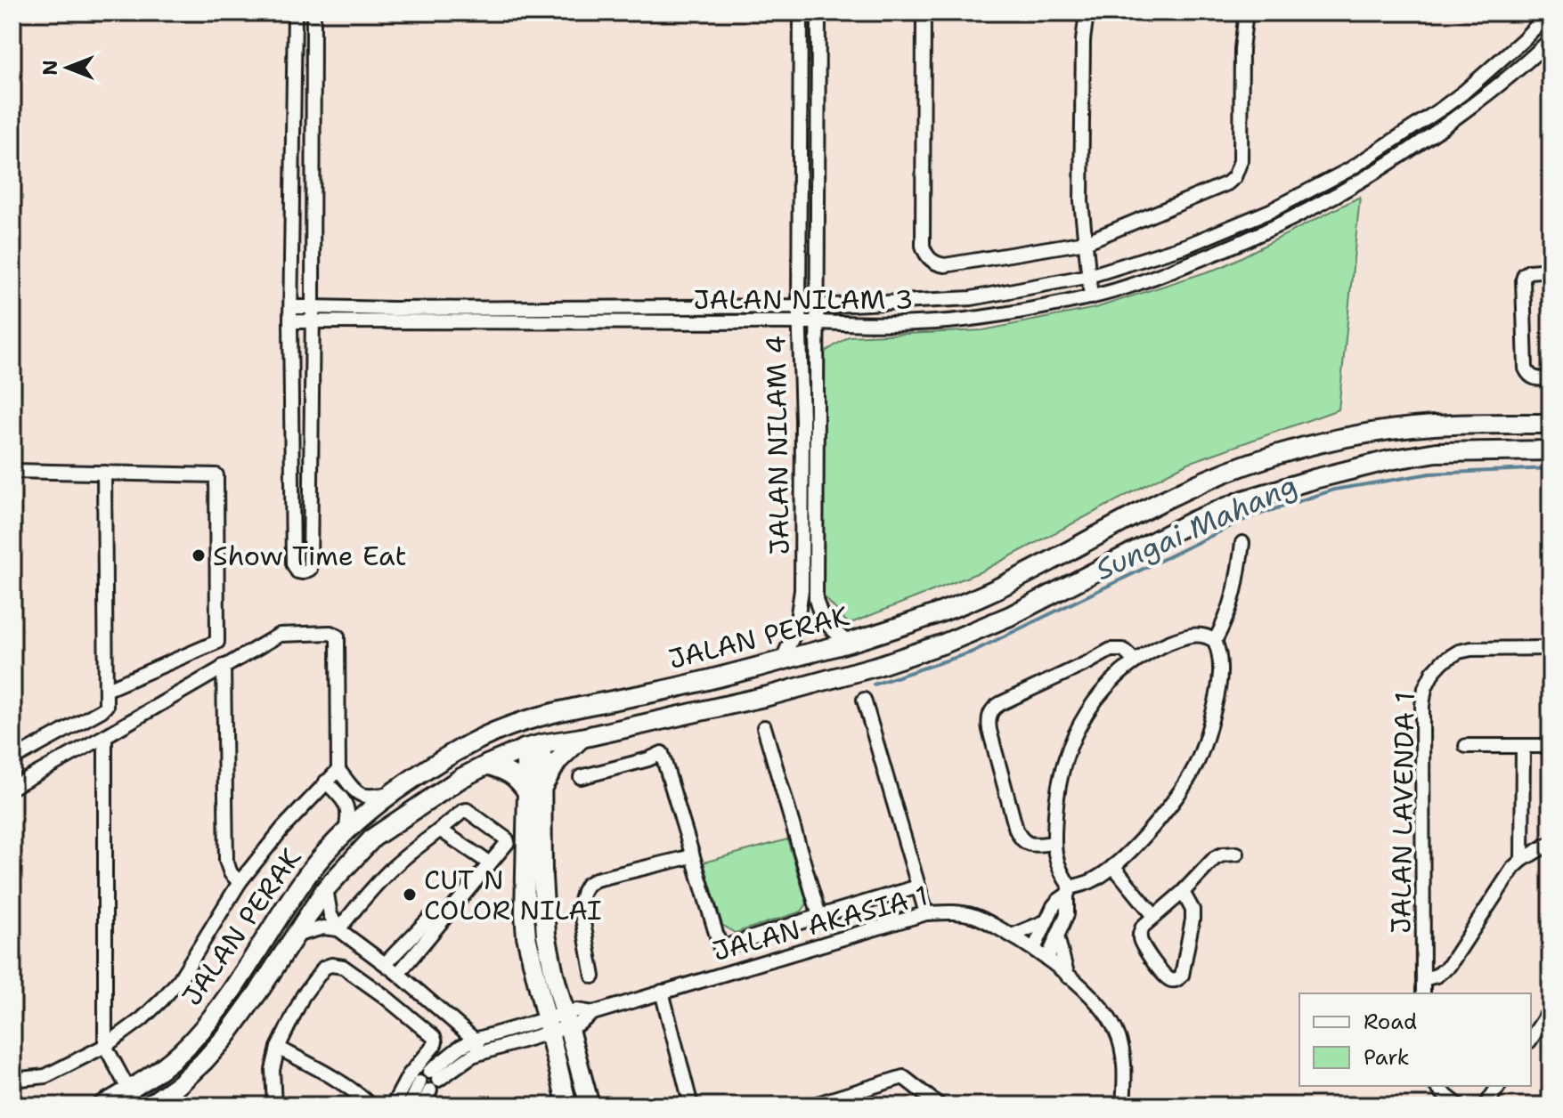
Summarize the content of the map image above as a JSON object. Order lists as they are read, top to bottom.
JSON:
{
  "streets": {
    "main road": ["JALAN PERAK"],
    "street": [
      "JALAN NILAM 3",
      "JALAN NILAM 4",
      "JALAN LAVENDA 1",
      "JALAN AKASIA 1"
    ]
  },
  "crossings": [
    ["JALAN NILAM 3", "JALAN NILAM 4"],
    ["JALAN NILAM 4", "JALAN PERAK"]
  ],
  "water": ["Sungai Mahang"],
  "places": ["Show Time Eat", "CUT N COLOR NILAI"],
  "legend": ["Road", "Park"],
  "north": "left"
}
